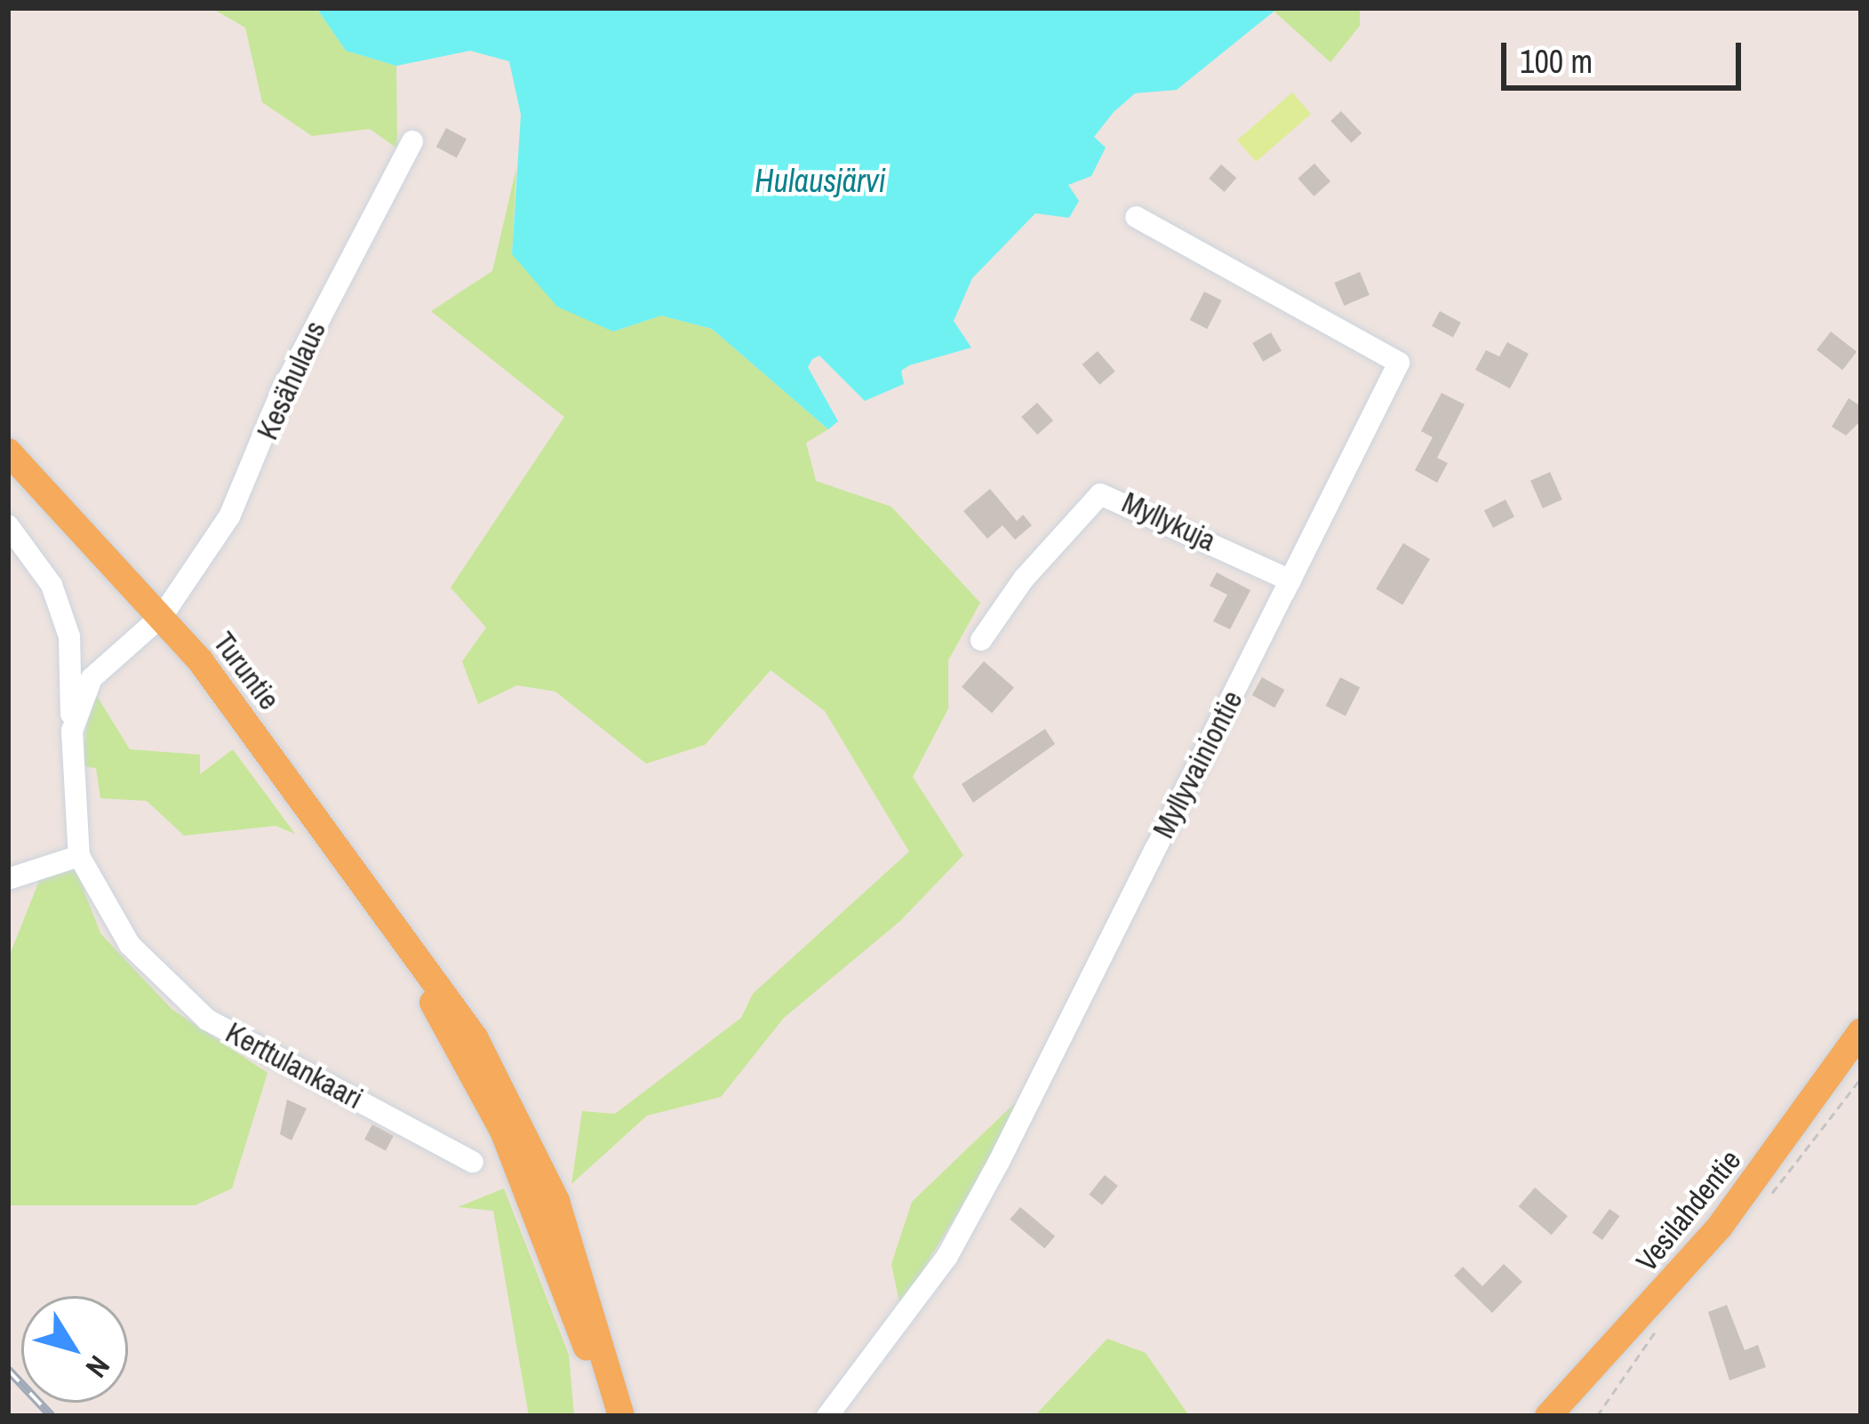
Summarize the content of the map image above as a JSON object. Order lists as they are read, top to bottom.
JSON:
{
  "streets": {
    "main road": ["Turuntie", "Vesilahdentie"],
    "street": [
      "Kesähulaus",
      "Myllykuja",
      "Myllyvainiontie",
      "Kerttulankaari"
    ]
  },
  "crossings": [
    ["Kesähulaus", "Turuntie"],
    ["Kesähulaus", "Kerttulankaari"],
    ["Myllykuja", "Myllyvainiontie"],
    ["Turuntie", "Kerttulankaari"]
  ],
  "water": ["Hulausjärvi"],
  "scale_bar": "100 m",
  "north": "bottom right"
}
